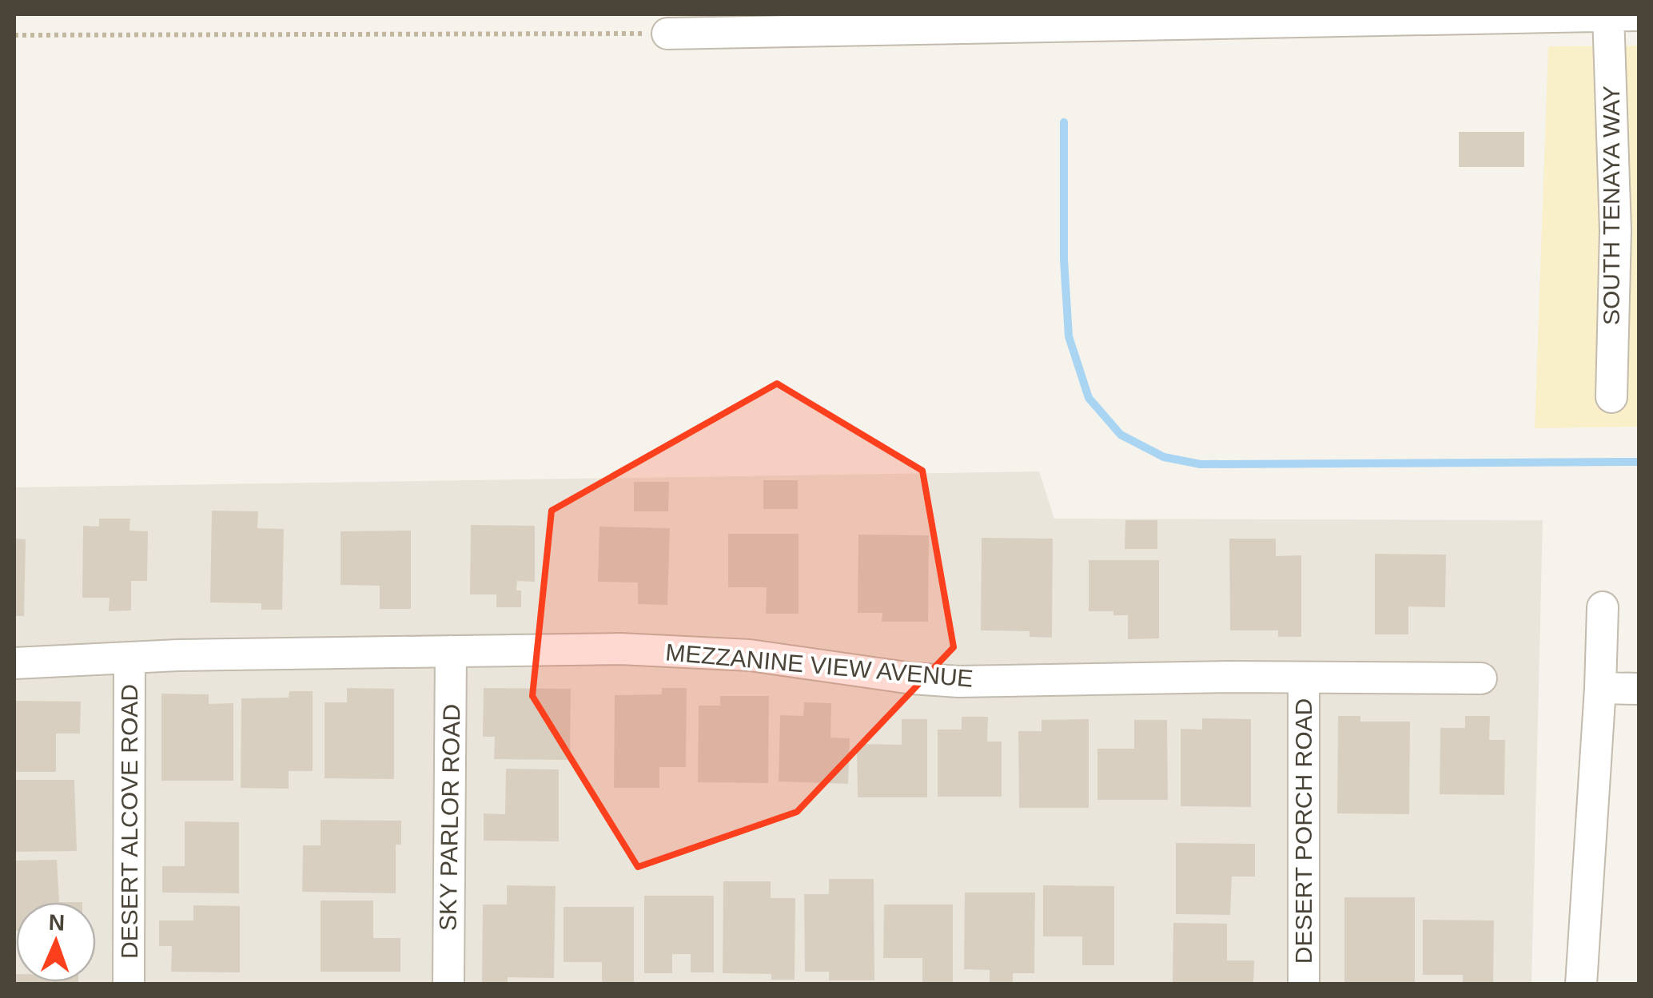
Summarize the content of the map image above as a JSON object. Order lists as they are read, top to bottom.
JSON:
{
  "streets": {
    "street": [
      "SOUTH TENAYA WAY",
      "MEZZANINE VIEW AVENUE",
      "SKY PARLOR ROAD",
      "DESERT ALCOVE ROAD",
      "DESERT PORCH ROAD"
    ]
  },
  "crossings": [
    ["MEZZANINE VIEW AVENUE", "SKY PARLOR ROAD"],
    ["MEZZANINE VIEW AVENUE", "DESERT ALCOVE ROAD"],
    ["MEZZANINE VIEW AVENUE", "DESERT PORCH ROAD"]
  ],
  "north": "top"
}
